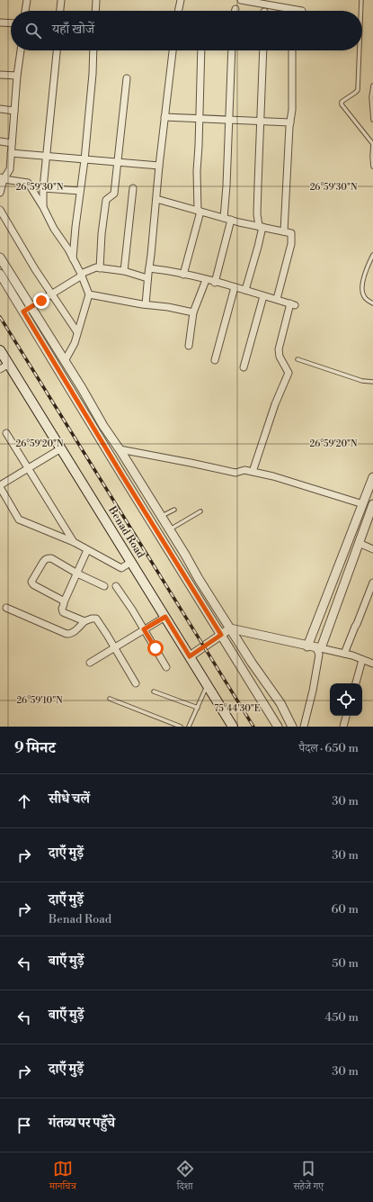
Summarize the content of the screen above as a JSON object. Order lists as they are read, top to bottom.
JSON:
{
  "streets": {
    "main road": ["Benad Road"]
  },
  "page": {
    "search": "यहाँ खोजें",
    "heading": ["9 मिनट", "पैदल · 650 m"],
    "list": [
      ["सीधे चलें", "30 m"],
      ["दाएँ मुड़ें", "30 m"],
      ["दाएँ मुड़ें", "Benad Road", "60 m"],
      ["बाएँ मुड़ें", "50 m"],
      ["बाएँ मुड़ें", "450 m"],
      ["दाएँ मुड़ें", "30 m"],
      "गंतव्य पर पहुँचे"
    ],
    "nav": ["मानचित्र", "दिशा", "सहेजे गए"]
  },
  "coordinates": [
    "26°59'30\"N",
    "26°59'20\"N",
    "26°59'10\"N",
    "75°44'30\"E"
  ]
}
